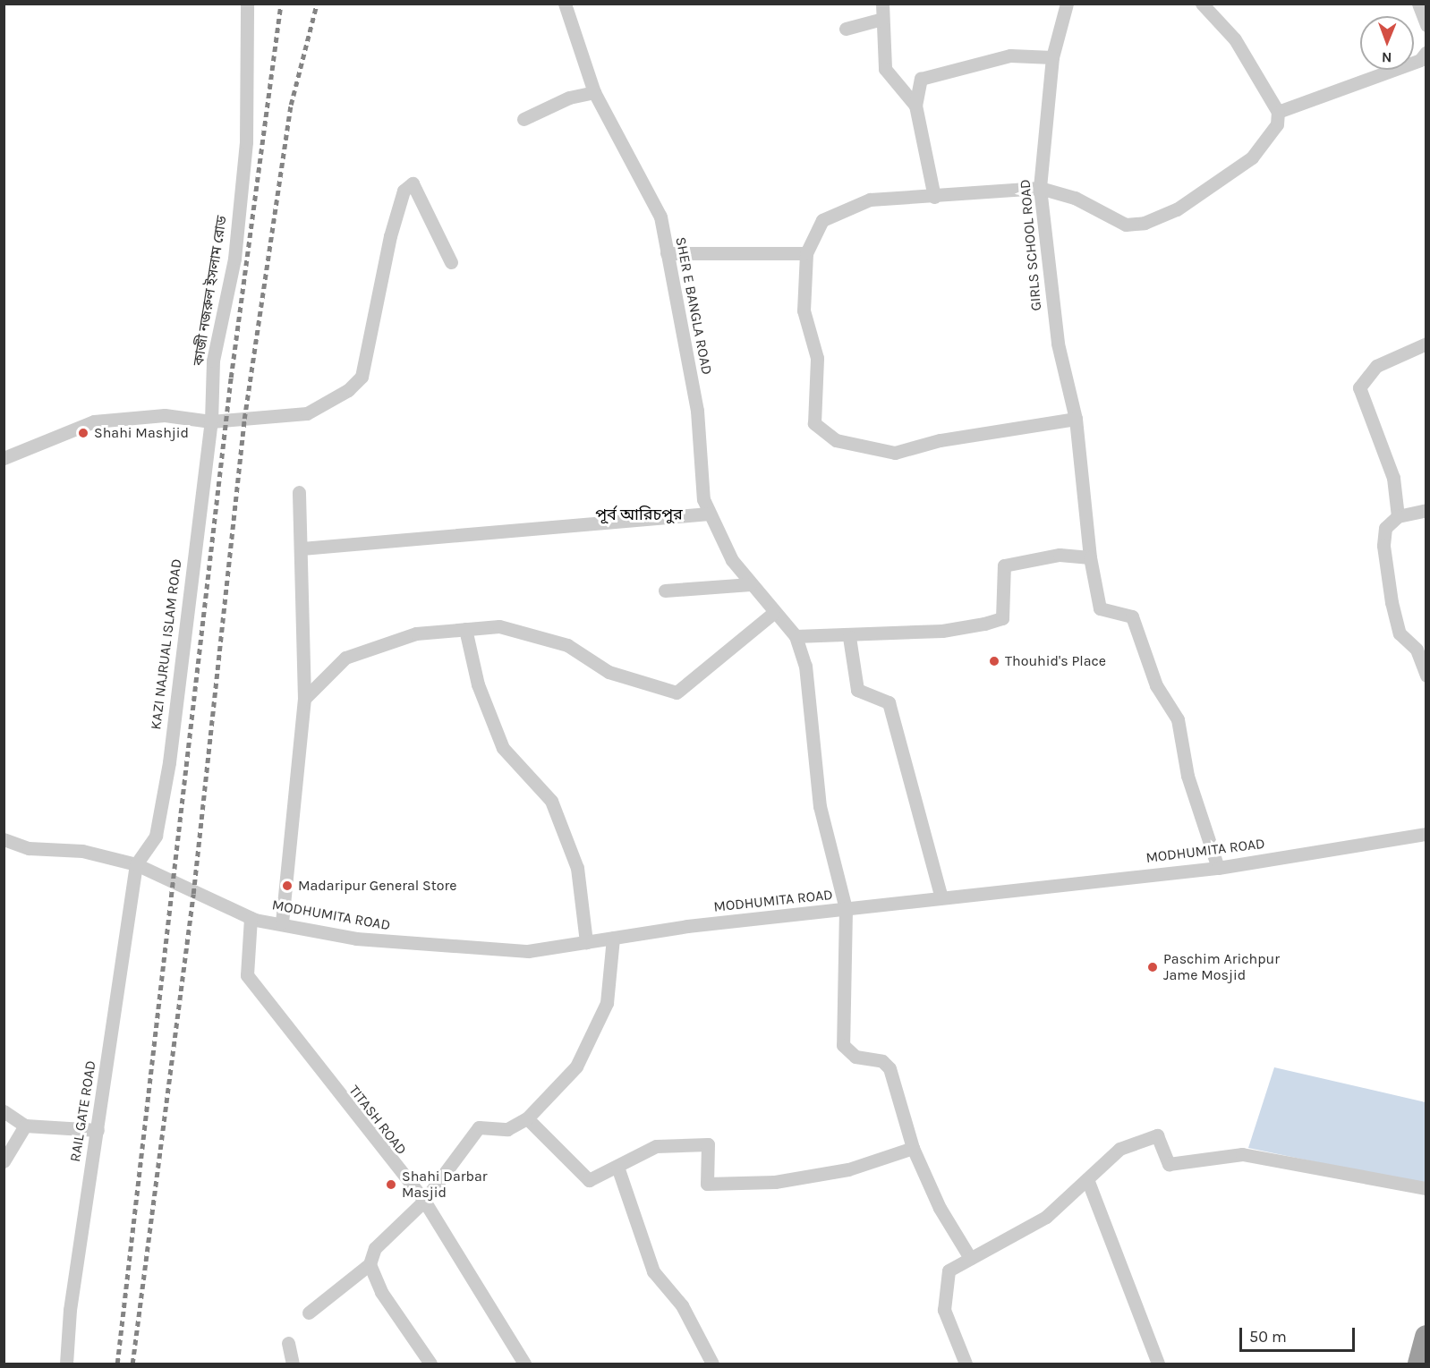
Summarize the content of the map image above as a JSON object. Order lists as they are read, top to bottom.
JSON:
{
  "streets": {
    "street": [
      "GIRLS SCHOOL ROAD",
      "কাজী নজরুল ইসলাম রোড",
      "SHER E BANGLA ROAD",
      "KAZI NAJRUAL ISLAM ROAD",
      "MODHUMITA ROAD",
      "RAIL GATE ROAD",
      "TITASH ROAD"
    ]
  },
  "crossings": [
    ["GIRLS SCHOOL ROAD", "MODHUMITA ROAD"],
    ["কাজী নজরুল ইসলাম রোড", "KAZI NAJRUAL ISLAM ROAD"],
    ["KAZI NAJRUAL ISLAM ROAD", "MODHUMITA ROAD"],
    ["KAZI NAJRUAL ISLAM ROAD", "RAIL GATE ROAD"],
    ["MODHUMITA ROAD", "RAIL GATE ROAD"],
    ["MODHUMITA ROAD", "TITASH ROAD"]
  ],
  "districts": ["পূর্ব আরিচপুর"],
  "places": [
    "Shahi Mashjid",
    "Thouhid's Place",
    "Madaripur General Store",
    "Paschim Arichpur Jame Mosjid",
    "Shahi Darbar Masjid"
  ],
  "scale_bar": "50 m",
  "north": "bottom"
}
